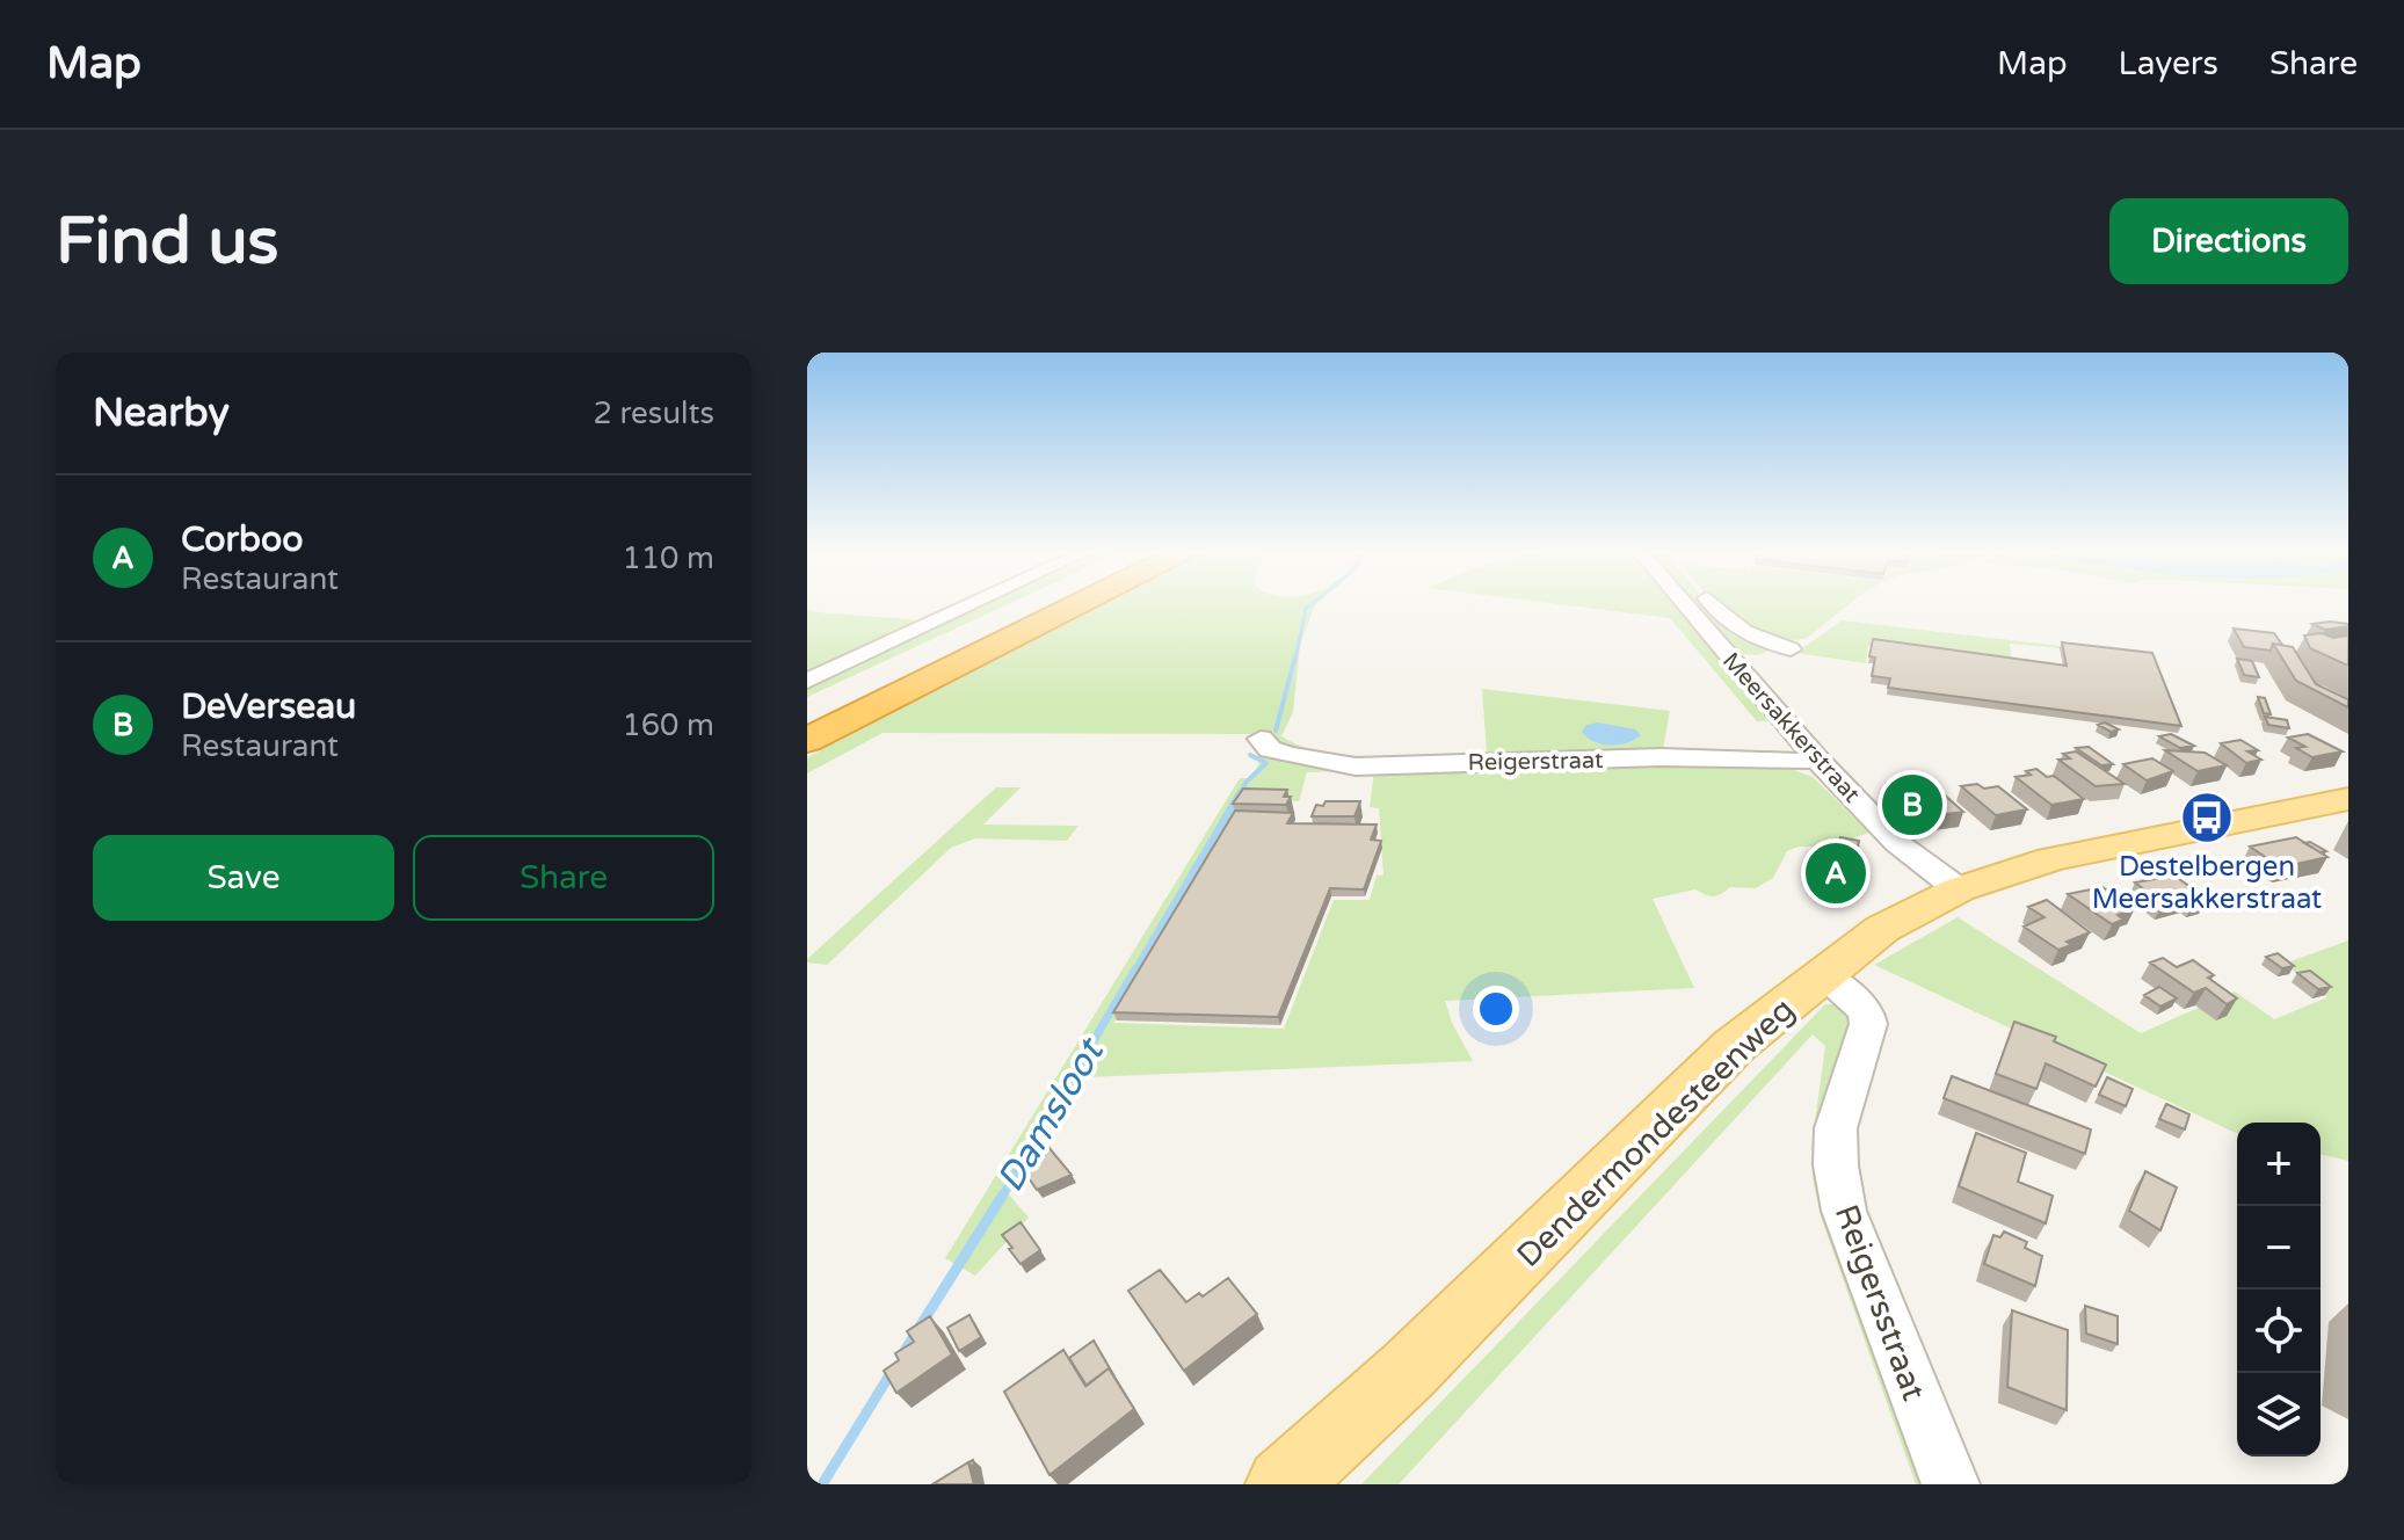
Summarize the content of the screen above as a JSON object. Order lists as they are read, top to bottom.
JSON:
{
  "streets": {
    "main road": ["Dendermondesteenweg"],
    "street": ["Meersakkerstraat", "Reigerstraat", "Reigersstraat"]
  },
  "crossings": [
    ["Meersakkerstraat", "Reigerstraat"],
    ["Meersakkerstraat", "Dendermondesteenweg"],
    ["Dendermondesteenweg", "Reigersstraat"]
  ],
  "water": ["Damsloot"],
  "places": {
    "bus stop": ["Destelbergen Meersakkerstraat"]
  },
  "page": {
    "header": "Map",
    "nav": ["Map", "Layers", "Share"],
    "buttons": [
      "Directions",
      ["Save", "Share"]
    ],
    "title": "Find us",
    "heading": ["Nearby", "2 results"],
    "list": [
      {
        "mark": "A",
        "name": "Corboo",
        "note": "Restaurant",
        "value": "110 m"
      },
      {
        "mark": "B",
        "name": "DeVerseau",
        "note": "Restaurant",
        "value": "160 m"
      }
    ],
    "pins": ["B", "A"],
    "map_buttons": ["+", "−"]
  }
}
